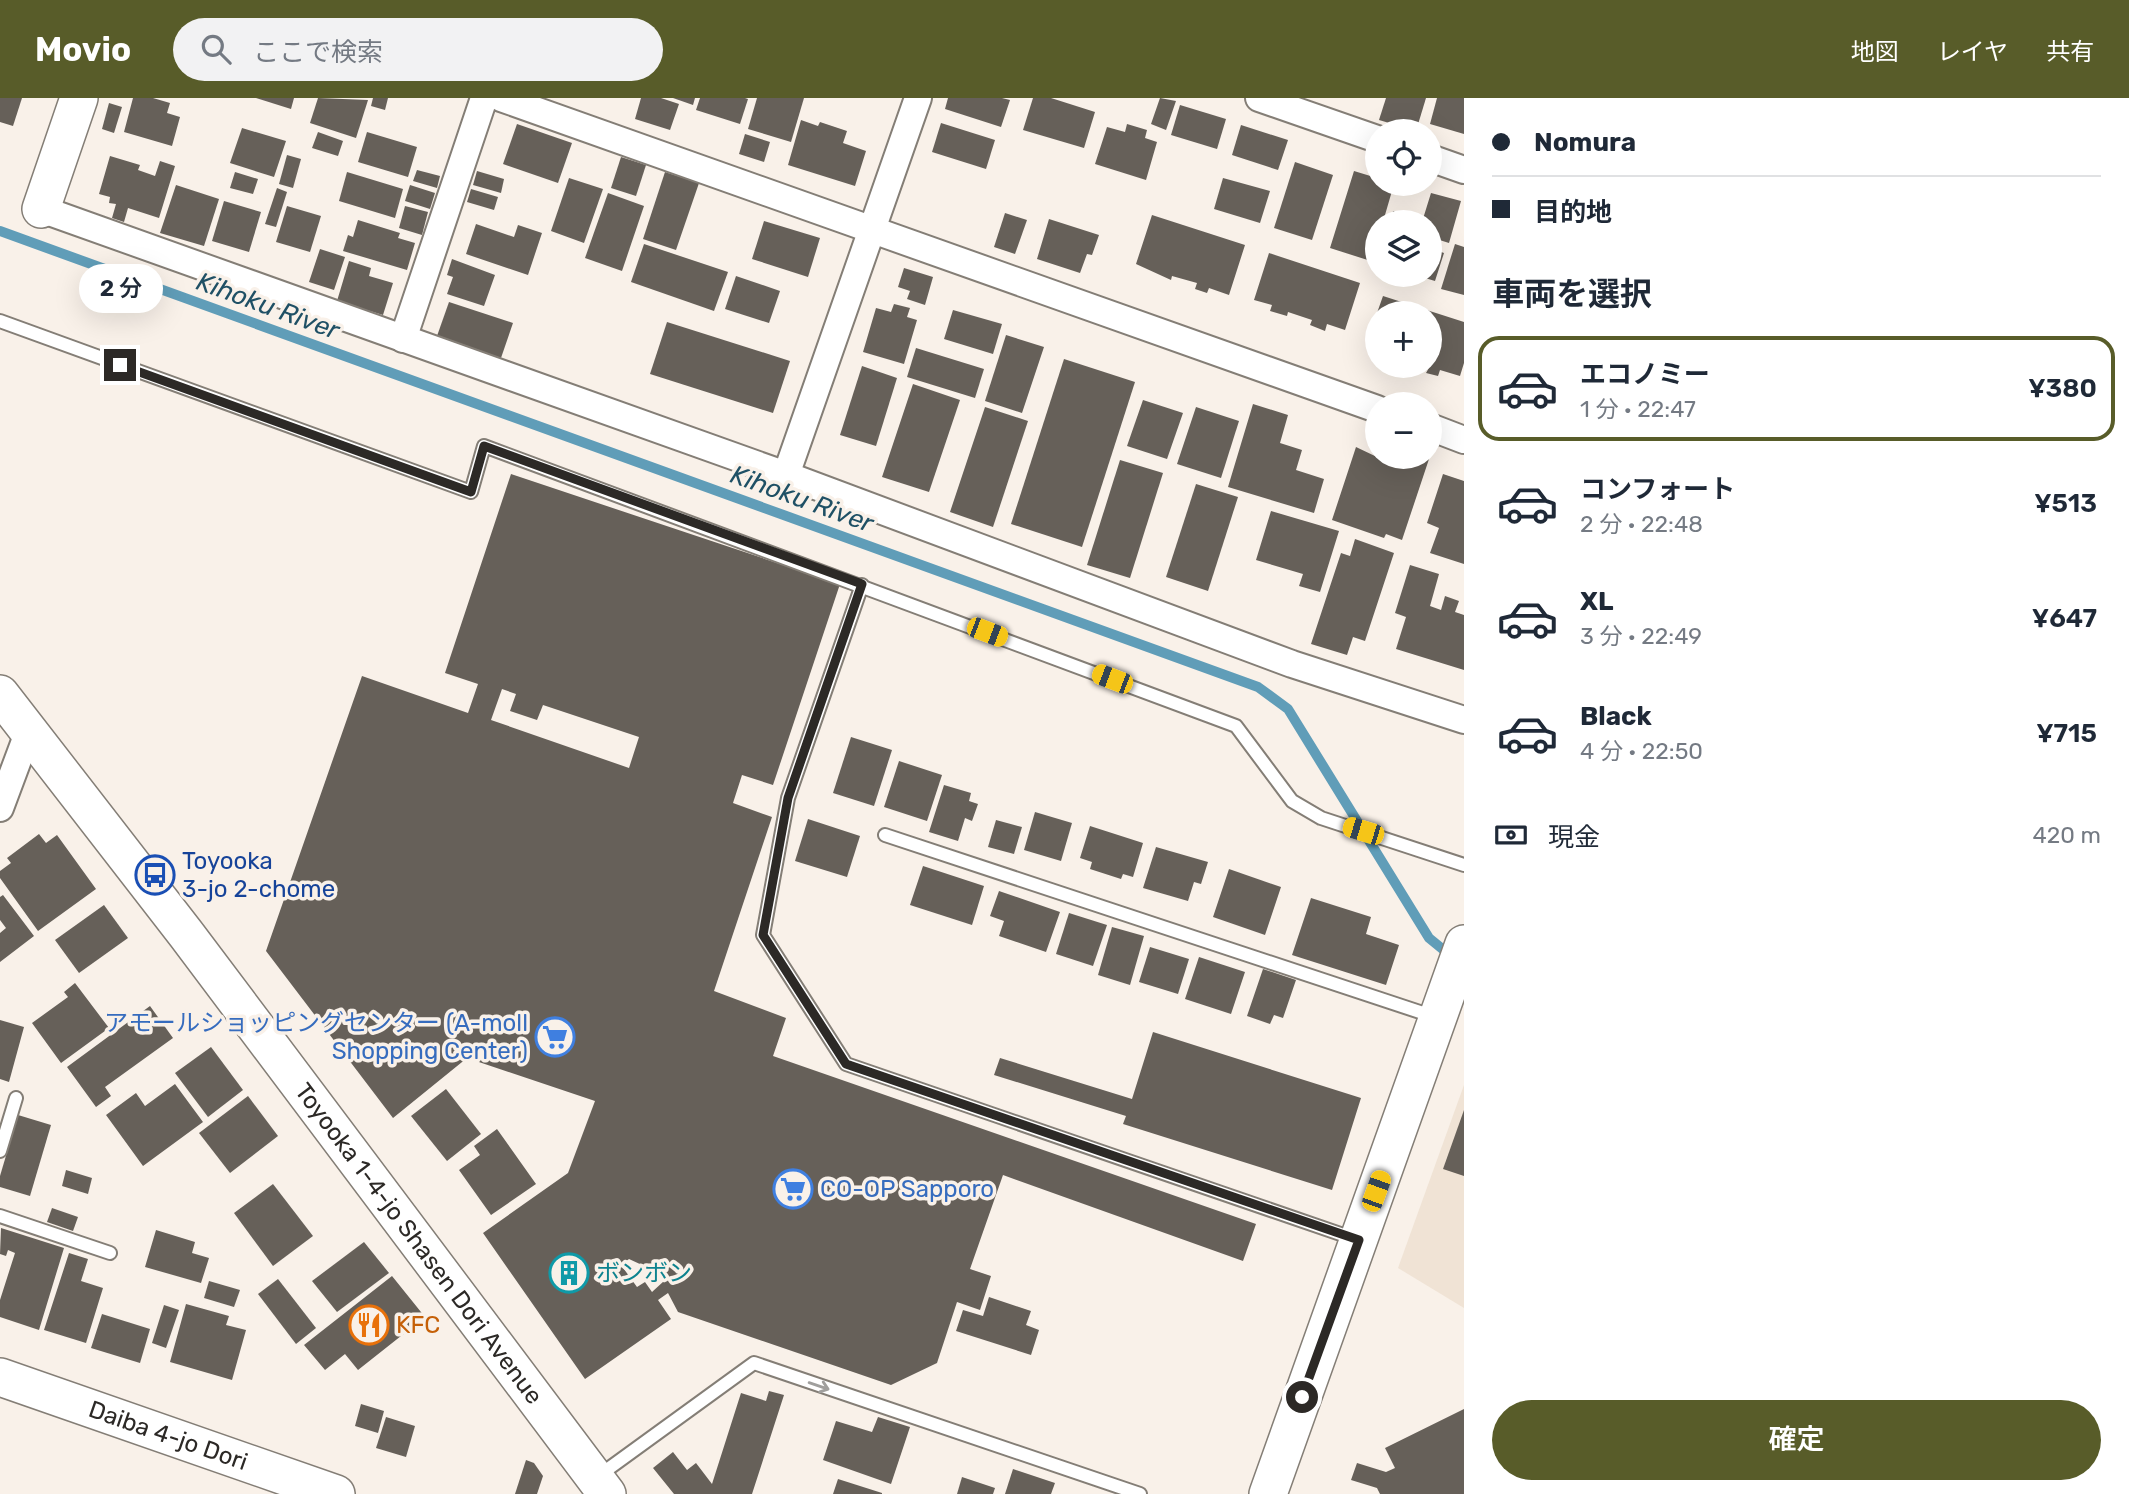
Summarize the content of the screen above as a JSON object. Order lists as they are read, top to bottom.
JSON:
{
  "streets": {
    "street": ["Toyooka 1-4-jo Shasen Dori Avenue", "Daiba 4-jo Dori"]
  },
  "water": ["Kihoku River"],
  "places": {
    "bus stop": ["Toyooka 3-jo 2-chome"],
    "supermarket": ["アモールショッピングセンター (A-moll Shopping Center)", "CO-OP Sapporo"],
    "building": ["ボンボン"],
    "restaurant": ["KFC"]
  },
  "page": {
    "header": "Movio",
    "search": "ここで検索",
    "nav": ["地図", "レイヤ", "共有"],
    "banner": ["Nomura", "目的地"],
    "map_buttons": ["+", "−"],
    "heading": "車両を選択",
    "bubble": "2 分",
    "list": [
      {
        "name": "エコノミー",
        "note": "1 分 · 22:47",
        "value": "¥380"
      },
      {
        "name": "コンフォート",
        "note": "2 分 · 22:48",
        "value": "¥513"
      },
      {
        "name": "XL",
        "note": "3 分 · 22:49",
        "value": "¥647"
      },
      {
        "name": "Black",
        "note": "4 分 · 22:50",
        "value": "¥715"
      }
    ],
    "pay": ["現金", "420 m"],
    "buttons": "確定"
  }
}
